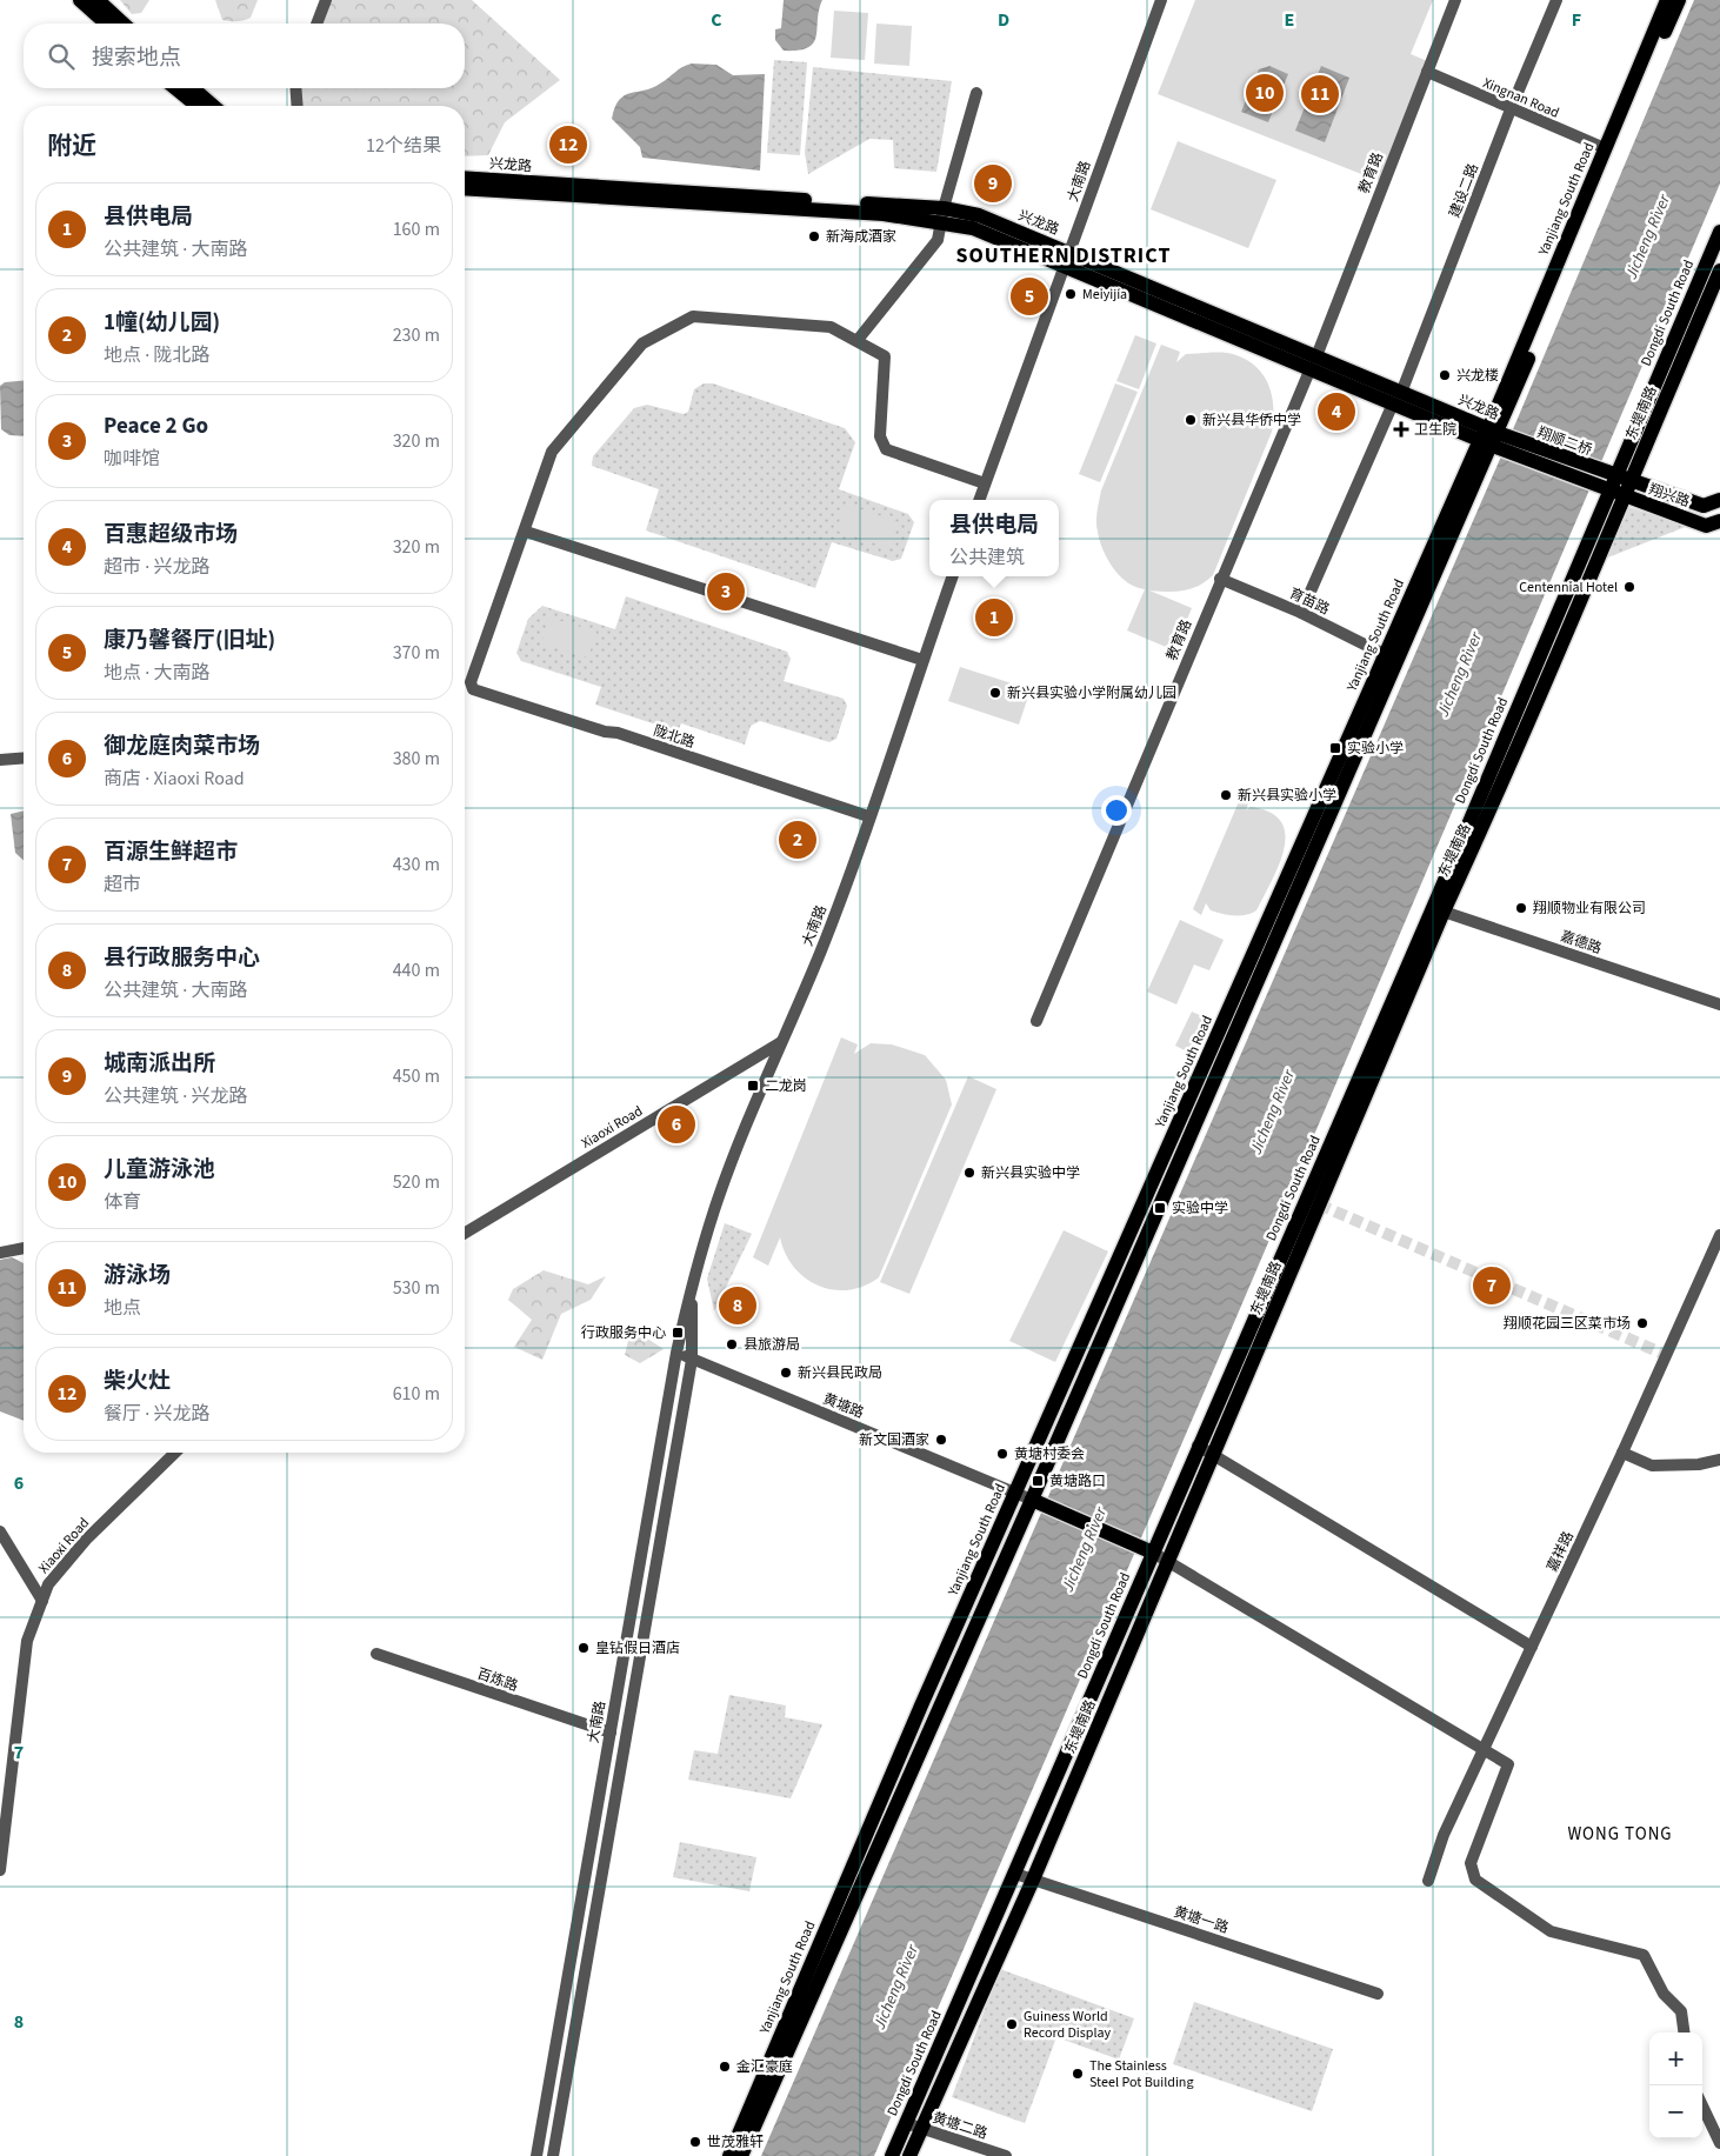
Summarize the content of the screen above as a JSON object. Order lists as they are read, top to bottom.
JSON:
{
  "streets": {
    "main road": [
      "兴龙路",
      "Yanjiang South Road",
      "Dongdi South Road",
      "东堤南路",
      "翔顺二桥",
      "翔兴路"
    ],
    "street": [
      "Xingnan Road",
      "教育路",
      "大南路",
      "建设二路",
      "育苗路",
      "陇北路",
      "嘉德路",
      "Xiaoxi Road",
      "黄塘路",
      "嘉祥路",
      "百炼路",
      "黄塘一路",
      "黄塘二路"
    ]
  },
  "crossings": [
    ["Xingnan Road", "教育路"],
    ["Xingnan Road", "建设二路"],
    ["Xingnan Road", "Yanjiang South Road"],
    ["兴龙路", "教育路"],
    ["兴龙路", "大南路"],
    ["兴龙路", "建设二路"],
    ["兴龙路", "Yanjiang South Road"],
    ["兴龙路", "翔顺二桥"],
    ["教育路", "育苗路"],
    ["大南路", "陇北路"],
    ["大南路", "Xiaoxi Road"],
    ["大南路", "黄塘路"],
    ["大南路", "百炼路"],
    ["建设二路", "育苗路"],
    ["Yanjiang South Road", "翔顺二桥"],
    ["Yanjiang South Road", "育苗路"],
    ["Yanjiang South Road", "黄塘路"],
    ["Dongdi South Road", "东堤南路"],
    ["Dongdi South Road", "翔顺二桥"],
    ["Dongdi South Road", "翔兴路"],
    ["Dongdi South Road", "嘉德路"],
    ["Dongdi South Road", "黄塘一路"],
    ["Dongdi South Road", "黄塘二路"],
    ["东堤南路", "翔顺二桥"],
    ["东堤南路", "翔兴路"],
    ["东堤南路", "嘉德路"],
    ["东堤南路", "黄塘一路"],
    ["东堤南路", "黄塘二路"],
    ["翔顺二桥", "翔兴路"]
  ],
  "districts": ["SOUTHERN DISTRICT", "WONG TONG"],
  "water": ["Jicheng River"],
  "places": {
    "other": [
      "新海成酒家",
      "Meiyijia",
      "兴龙楼",
      "新兴县华侨中学",
      "Centennial Hotel",
      "新兴县实验小学附属幼儿园",
      "新兴县实验小学",
      "翔顺物业有限公司",
      "新兴县实验中学",
      "翔顺花园三区菜市场",
      "县旅游局",
      "新兴县民政局",
      "新文国酒家",
      "黄塘村委会",
      "皇钻假日酒店",
      "Guiness World Record Display",
      "金汇豪庭",
      "The Stainless Steel Pot Building",
      "世茂雅轩"
    ],
    "health": ["卫生院"],
    "transit": [
      "实验小学",
      "二龙岗",
      "实验中学",
      "行政服务中心",
      "黄塘路口"
    ]
  },
  "page": {
    "search": "搜索地点",
    "pins": [
      "10",
      "11",
      "12",
      "9",
      "5",
      "4",
      "3",
      "1",
      "2",
      "6",
      "7",
      "8"
    ],
    "heading": ["附近", "12个结果"],
    "list": [
      {
        "mark": "1",
        "name": "县供电局",
        "note": "公共建筑 · 大南路",
        "value": "160 m"
      },
      {
        "mark": "2",
        "name": "1幢(幼儿园)",
        "note": "地点 · 陇北路",
        "value": "230 m"
      },
      {
        "mark": "3",
        "name": "Peace 2 Go",
        "note": "咖啡馆",
        "value": "320 m"
      },
      {
        "mark": "4",
        "name": "百惠超级市场",
        "note": "超市 · 兴龙路",
        "value": "320 m"
      },
      {
        "mark": "5",
        "name": "康乃馨餐厅(旧址)",
        "note": "地点 · 大南路",
        "value": "370 m"
      },
      {
        "mark": "6",
        "name": "御龙庭肉菜市场",
        "note": "商店 · Xiaoxi Road",
        "value": "380 m"
      },
      {
        "mark": "7",
        "name": "百源生鲜超市",
        "note": "超市",
        "value": "430 m"
      },
      {
        "mark": "8",
        "name": "县行政服务中心",
        "note": "公共建筑 · 大南路",
        "value": "440 m"
      },
      {
        "mark": "9",
        "name": "城南派出所",
        "note": "公共建筑 · 兴龙路",
        "value": "450 m"
      },
      {
        "mark": "10",
        "name": "儿童游泳池",
        "note": "体育",
        "value": "520 m"
      },
      {
        "mark": "11",
        "name": "游泳场",
        "note": "地点",
        "value": "530 m"
      },
      {
        "mark": "12",
        "name": "柴火灶",
        "note": "餐厅 · 兴龙路",
        "value": "610 m"
      }
    ],
    "popup": ["县供电局", "公共建筑"],
    "map_buttons": ["+", "−"]
  },
  "grid": {
    "columns": [
      "C",
      "D",
      "E",
      "F"
    ],
    "rows": ["6", "7", "8"]
  }
}
